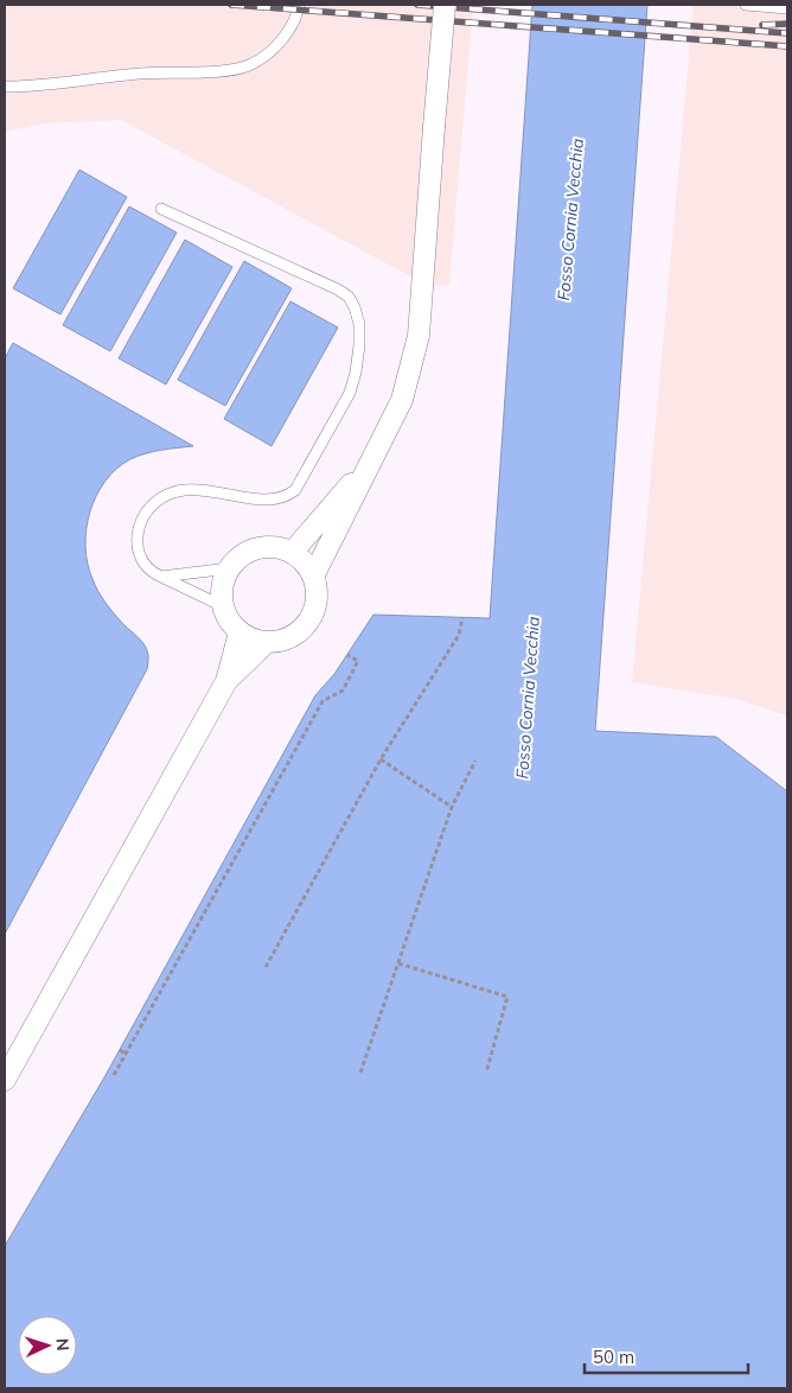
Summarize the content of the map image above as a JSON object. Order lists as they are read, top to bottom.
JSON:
{
  "water": ["Fosso Cornia Vecchia"],
  "scale_bar": "50 m",
  "north": "right"
}
